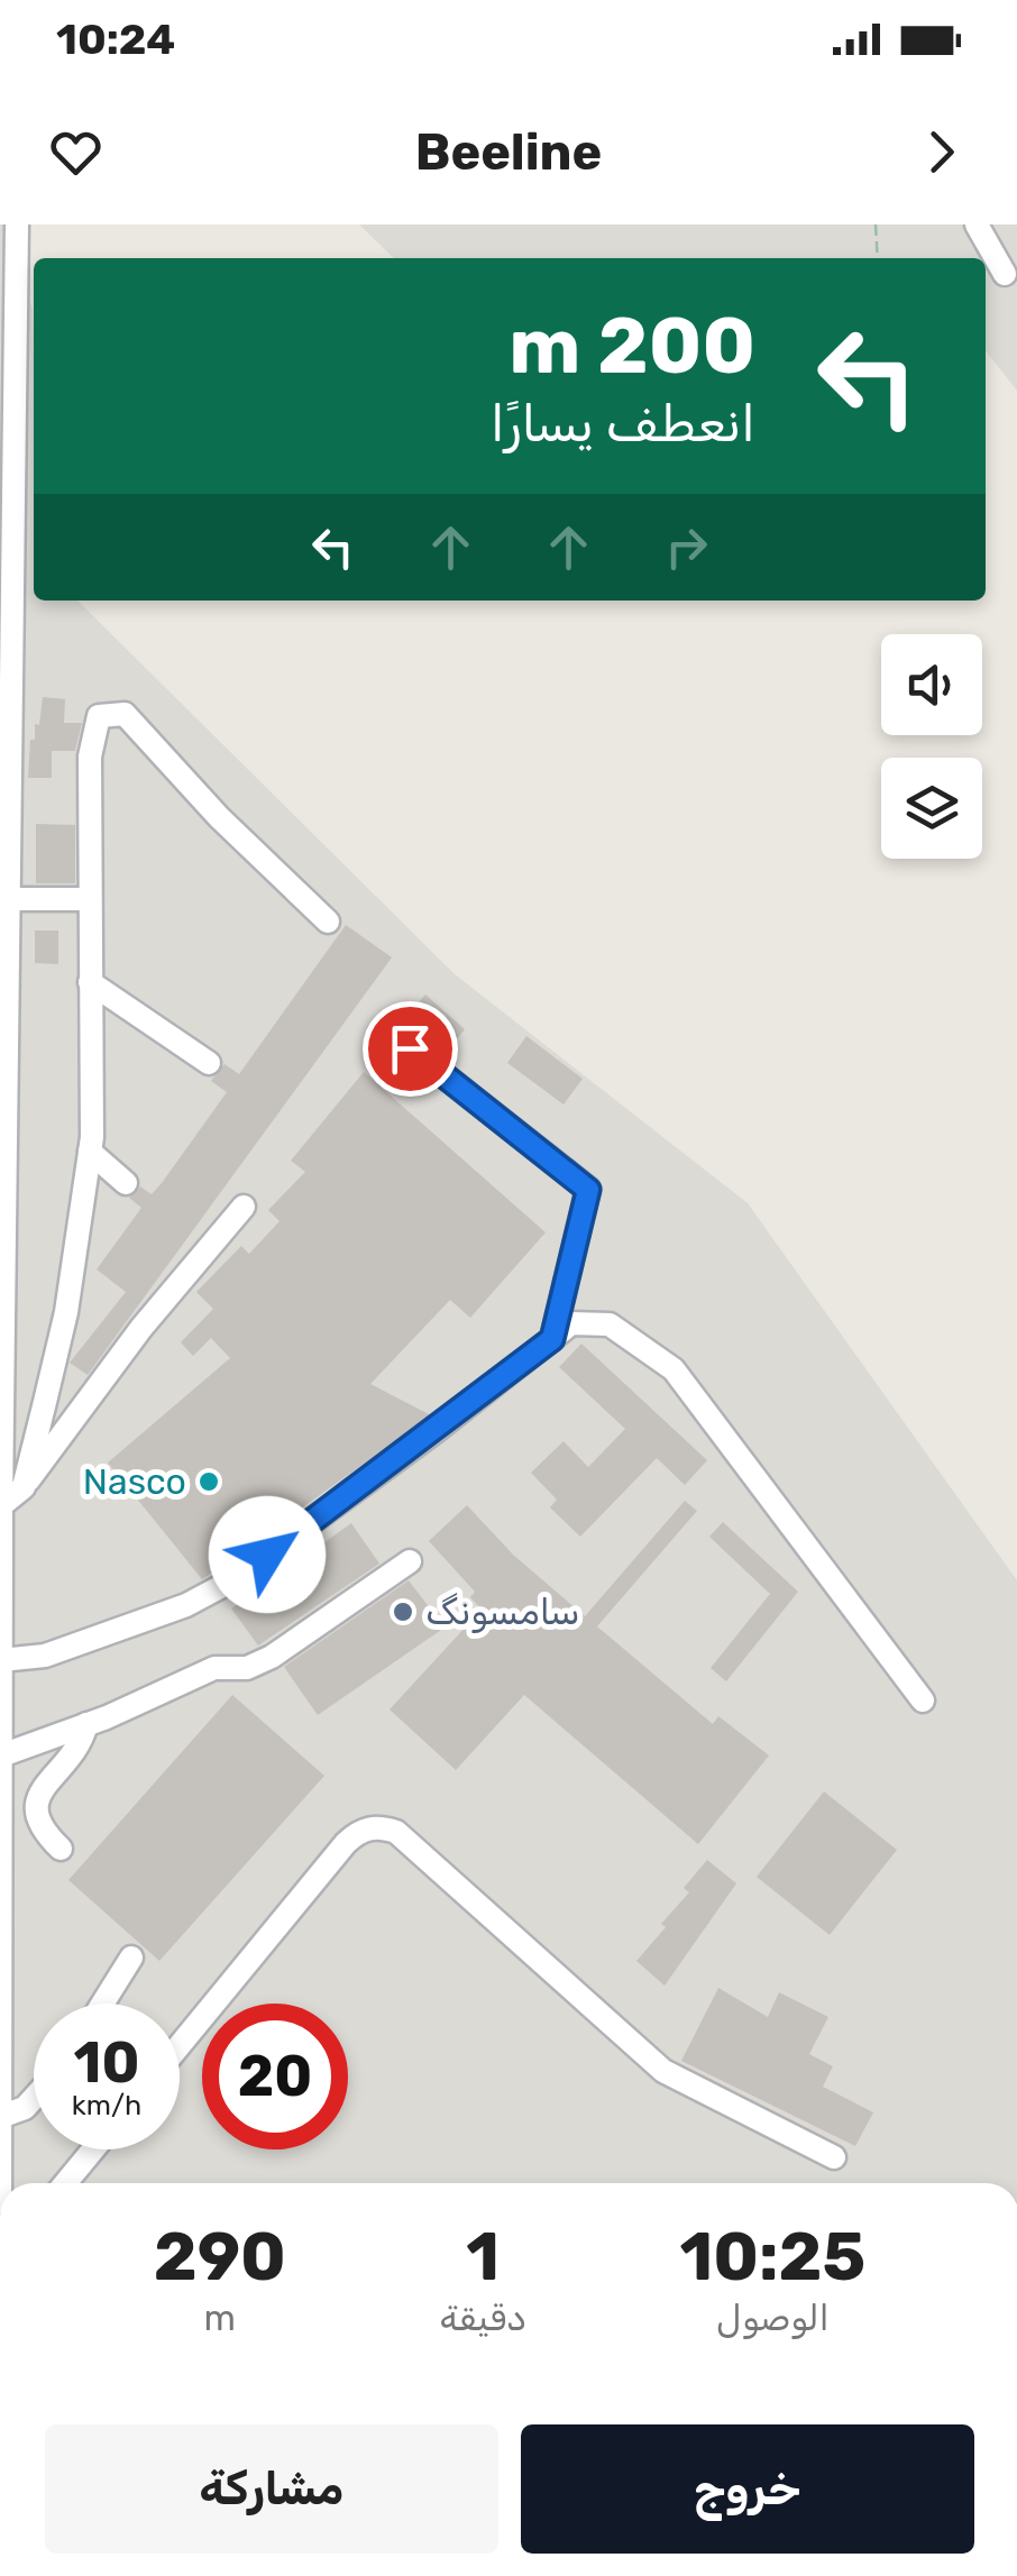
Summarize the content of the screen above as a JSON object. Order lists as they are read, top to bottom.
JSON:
{
  "places": ["Nasco", "سامسونگ"],
  "page": {
    "status": "10:24",
    "header": "Beeline",
    "turn": ["200 m", "انعطف يسارًا"],
    "speed": "10 km/h",
    "limit": "20",
    "eta": [
      "10:25",
      "الوصول",
      "1",
      "دقيقة",
      "290",
      "m"
    ],
    "buttons": ["خروج", "مشاركة"]
  }
}
